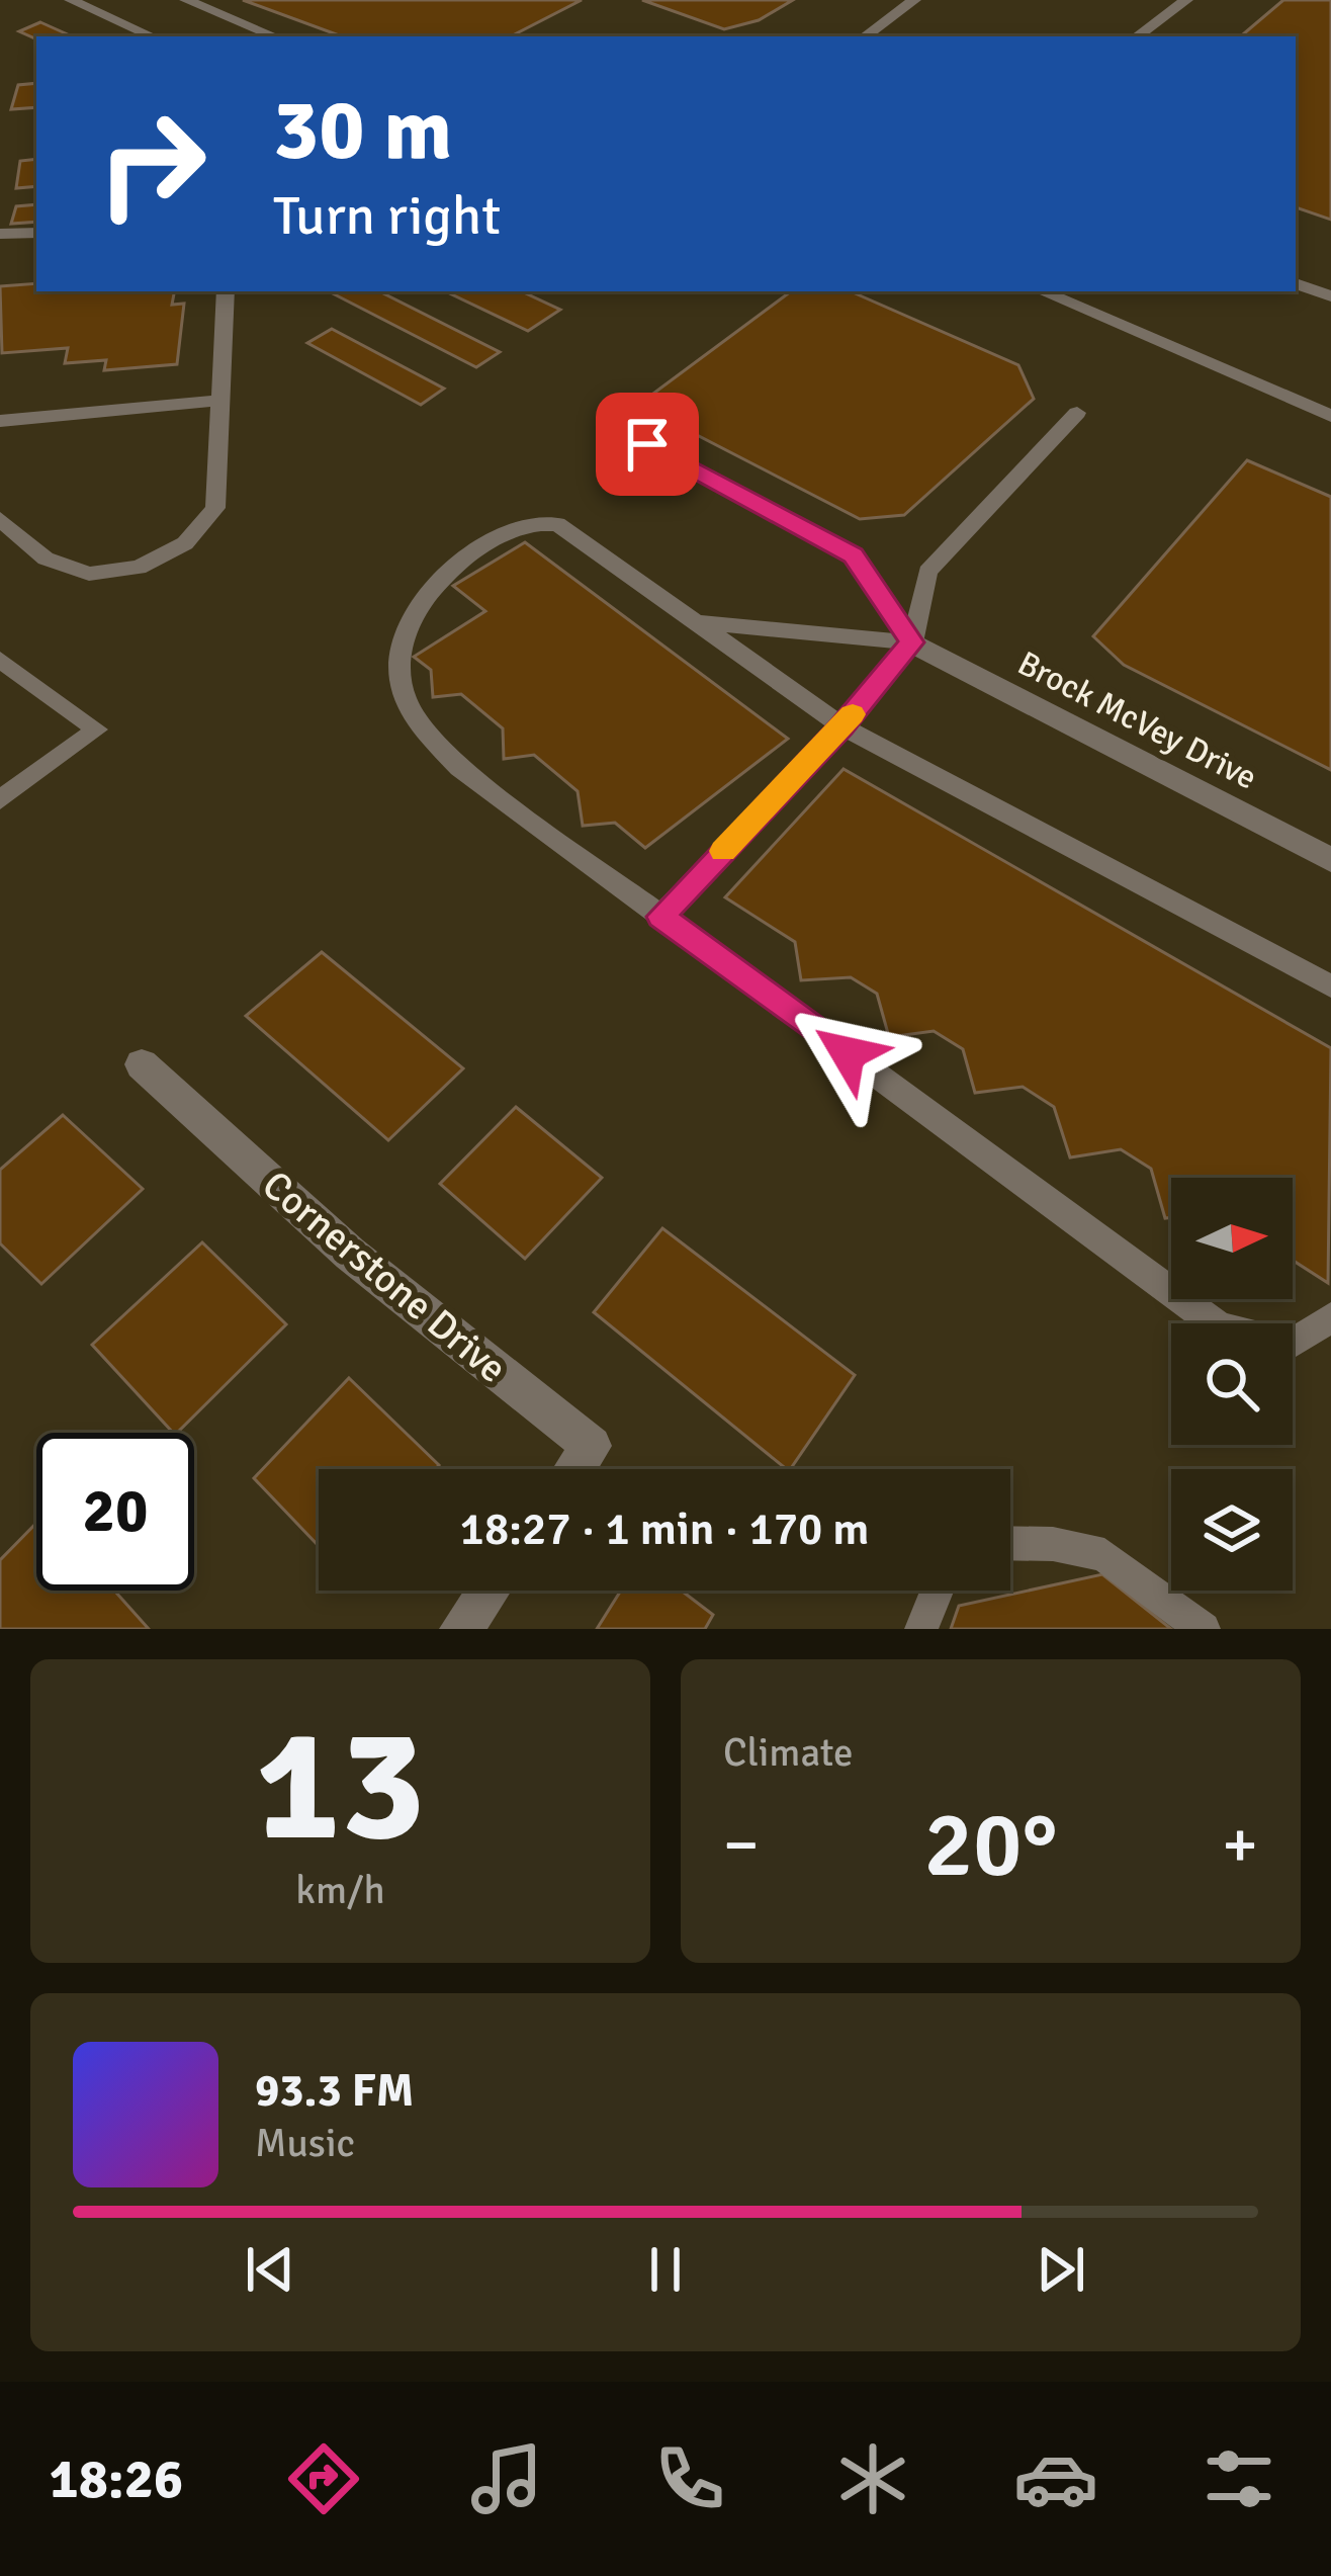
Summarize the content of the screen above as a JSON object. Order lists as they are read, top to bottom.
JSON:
{
  "streets": {
    "street": ["Brock McVey Drive", "Cornerstone Drive"]
  },
  "north": "right",
  "page": {
    "turn": ["30 m", "Turn right"],
    "limit": "20",
    "trip": "18:27 · 1 min · 170 m",
    "tile": [
      ["13", "km/h"],
      "Climate"
    ],
    "heat": ["−", "20°", "+"],
    "song": ["93.3 FM", "Music"],
    "tabs": "18:26"
  }
}
